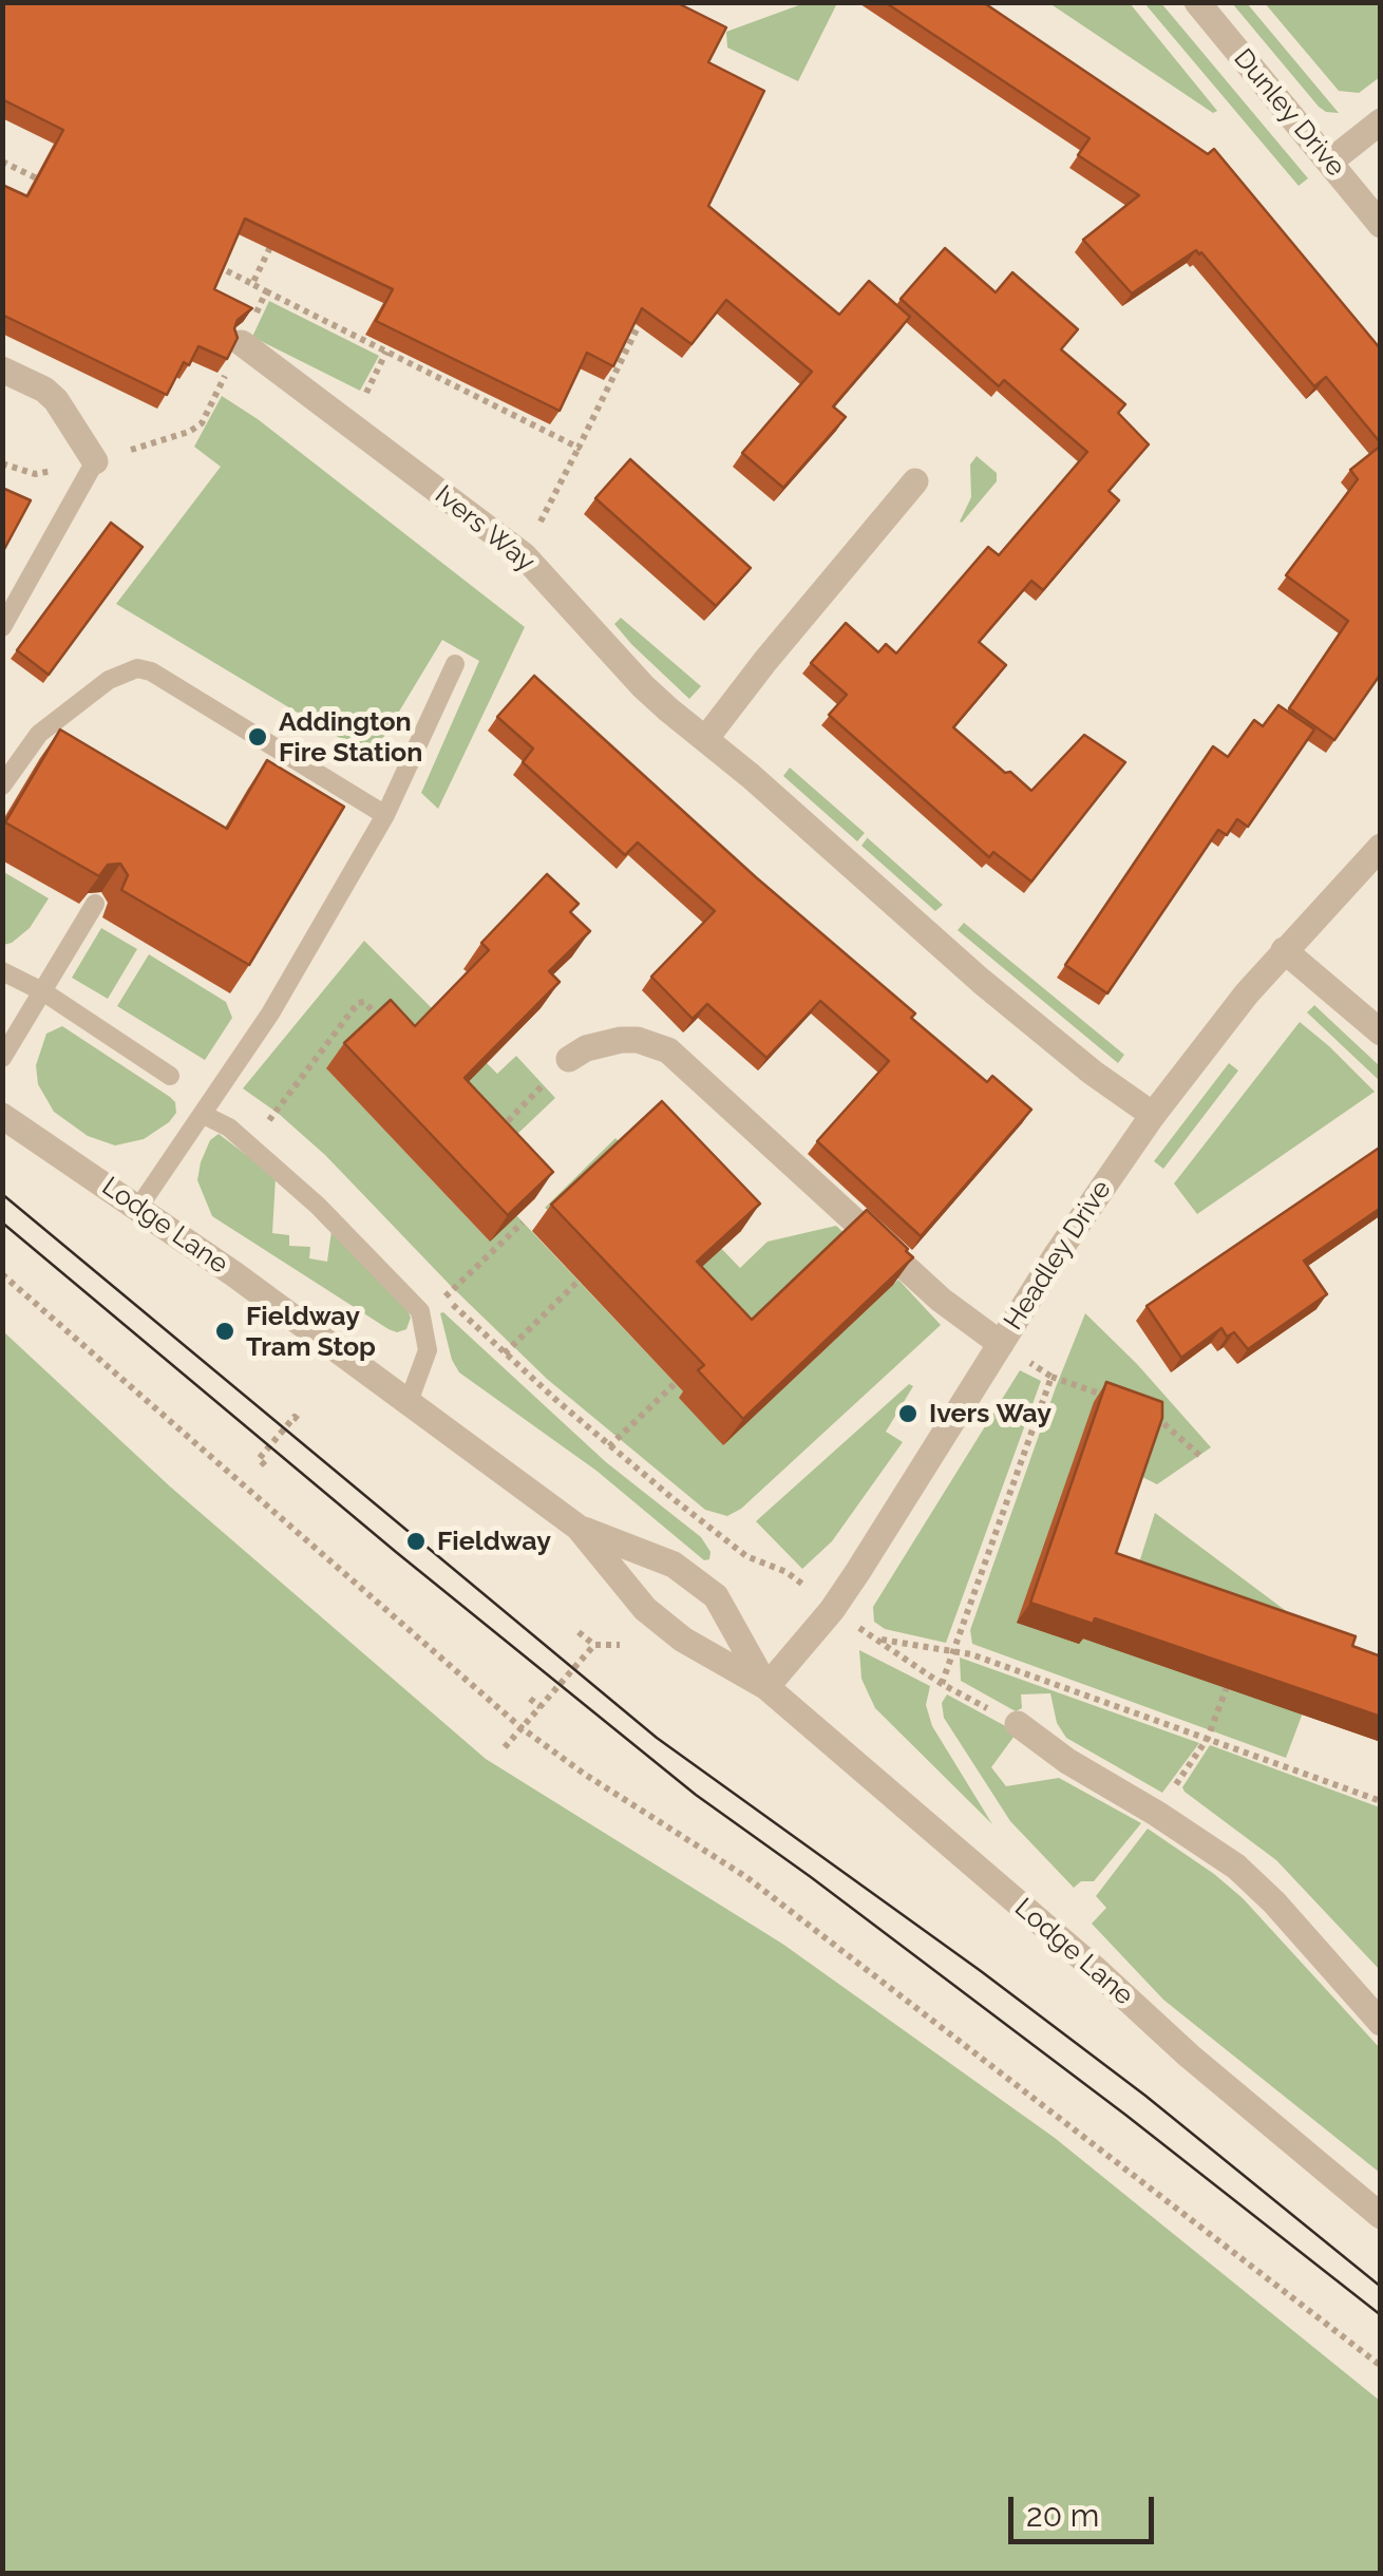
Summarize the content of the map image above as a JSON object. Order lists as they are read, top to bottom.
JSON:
{
  "streets": {
    "street": [
      "Dunley Drive",
      "Ivers Way",
      "Lodge Lane",
      "Headley Drive"
    ]
  },
  "crossings": [
    ["Ivers Way", "Headley Drive"],
    ["Lodge Lane", "Headley Drive"]
  ],
  "places": [
    "Addington Fire Station",
    "Fieldway Tram Stop",
    "Ivers Way",
    "Fieldway"
  ],
  "scale_bar": "20 m"
}
